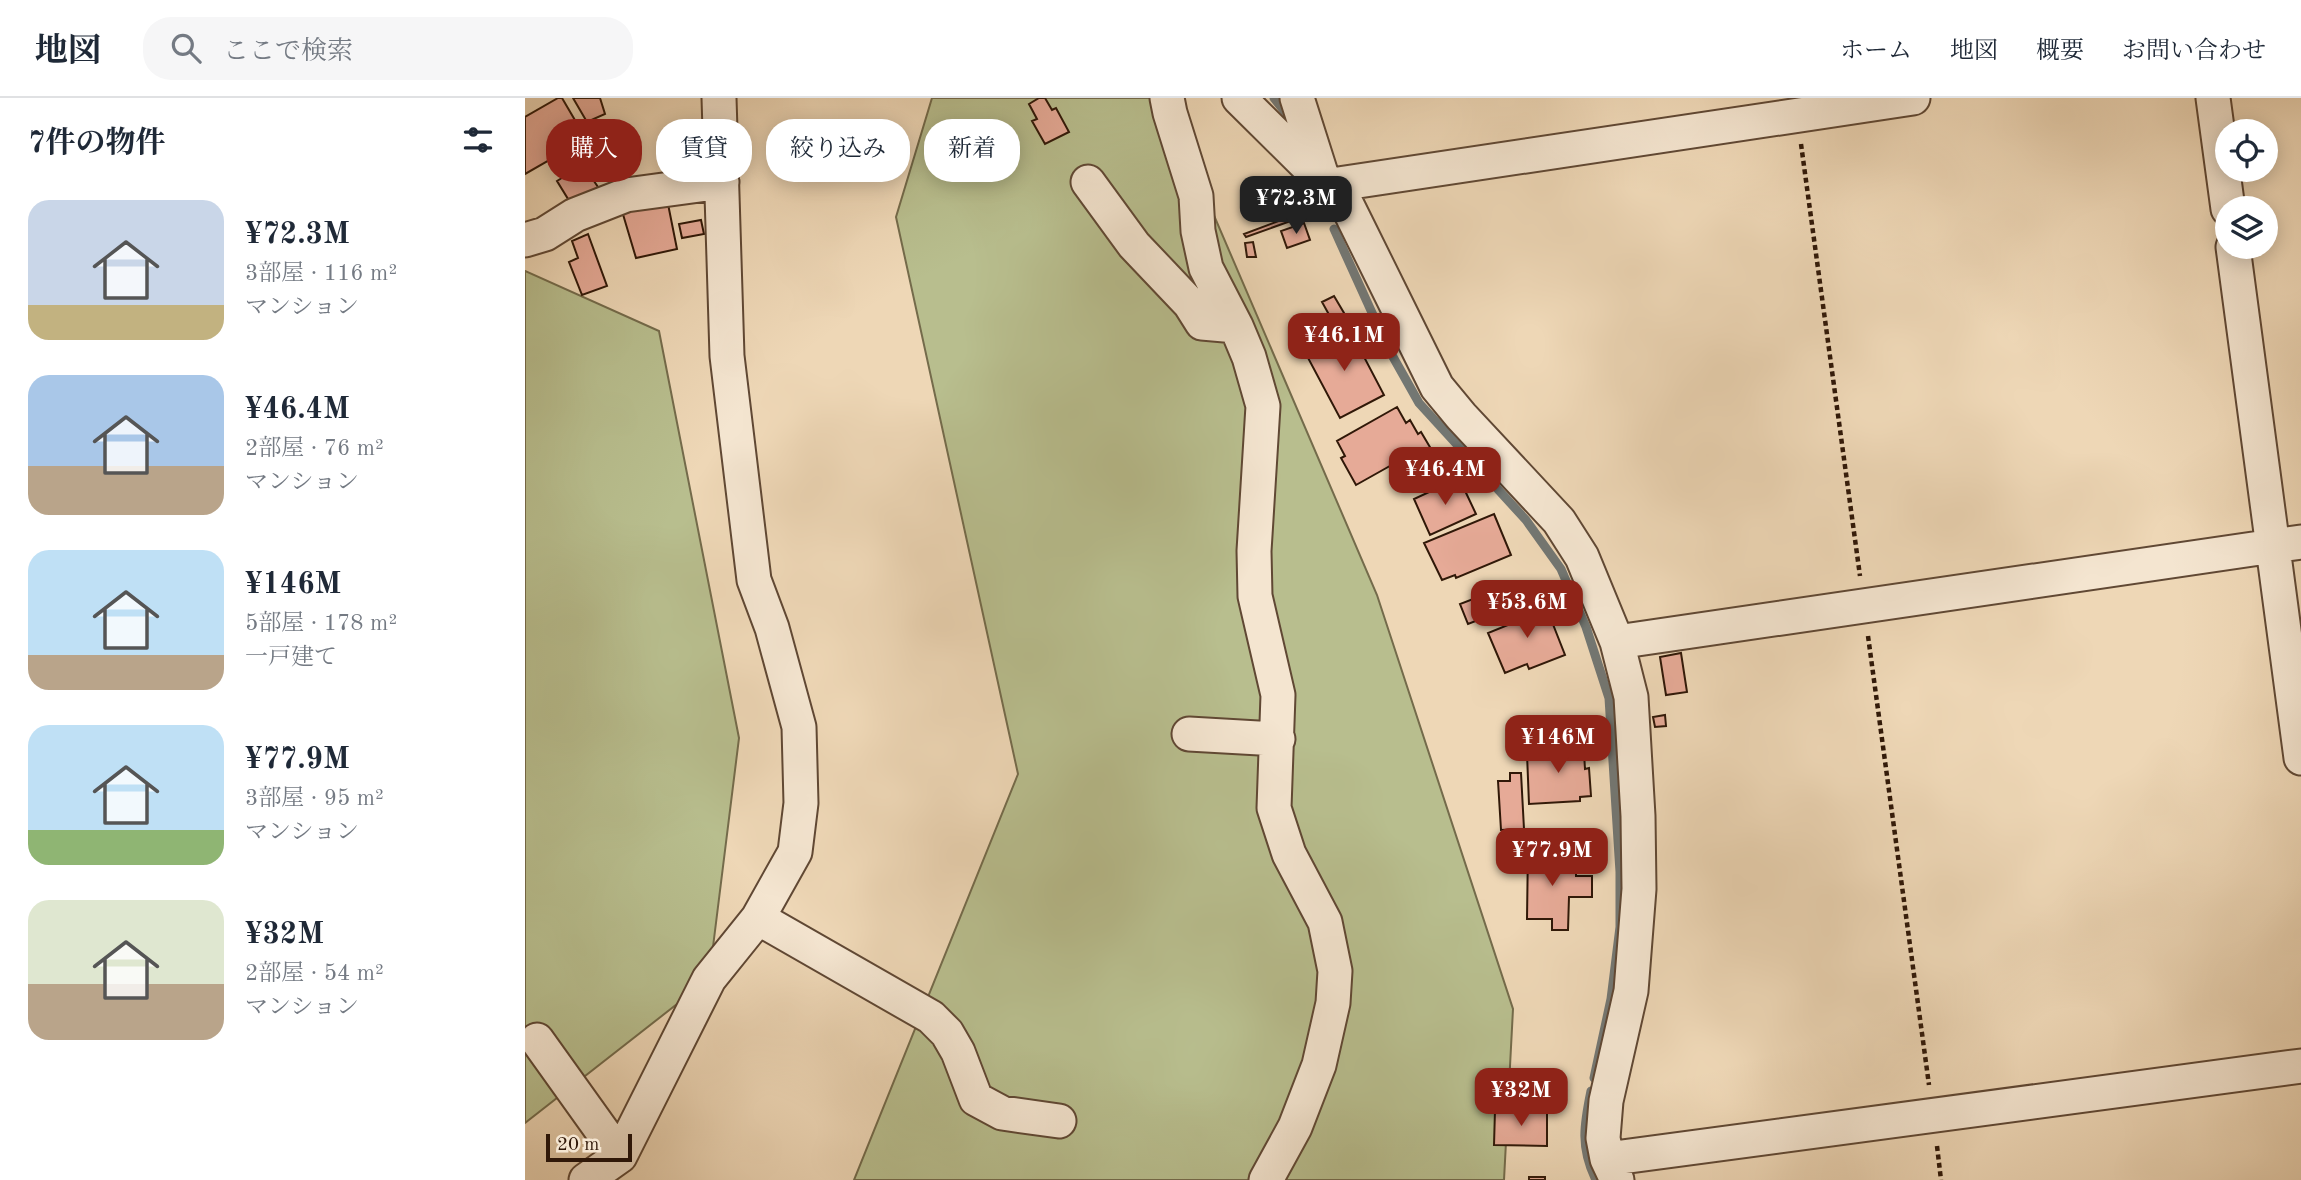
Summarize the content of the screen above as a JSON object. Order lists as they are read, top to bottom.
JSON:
{
  "scale_bar": "20 m",
  "page": {
    "header": "地図",
    "search": "ここで検索",
    "nav": [
      "ホーム",
      "地図",
      "概要",
      "お問い合わせ"
    ],
    "heading": "7件の物件",
    "chip": [
      "購入",
      "賃貸",
      "絞り込み",
      "新着"
    ],
    "price": [
      "¥72.3M",
      "¥46.1M",
      "¥46.4M",
      "¥53.6M",
      "¥146M",
      "¥77.9M",
      "¥32M"
    ],
    "list": [
      {
        "name": "¥72.3M",
        "note": "3部屋 · 116 m² · マンション"
      },
      {
        "name": "¥46.4M",
        "note": "2部屋 · 76 m² · マンション"
      },
      {
        "name": "¥146M",
        "note": "5部屋 · 178 m² · 一戸建て"
      },
      {
        "name": "¥77.9M",
        "note": "3部屋 · 95 m² · マンション"
      },
      {
        "name": "¥32M",
        "note": "2部屋 · 54 m² · マンション"
      }
    ],
    "scale": "20 m"
  }
}
